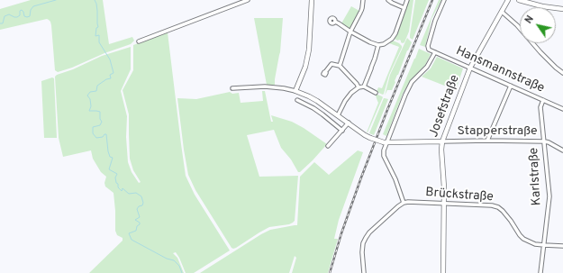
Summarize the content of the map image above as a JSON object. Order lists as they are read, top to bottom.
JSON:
{
  "streets": {
    "street": [
      "Hansmannstraße",
      "Josefstraße",
      "Stapperstraße",
      "Karlstraße",
      "Brückstraße"
    ]
  },
  "crossings": [
    ["Hansmannstraße", "Josefstraße"],
    ["Hansmannstraße", "Karlstraße"],
    ["Josefstraße", "Stapperstraße"],
    ["Josefstraße", "Brückstraße"],
    ["Stapperstraße", "Karlstraße"],
    ["Karlstraße", "Brückstraße"]
  ],
  "north": "top left"
}
